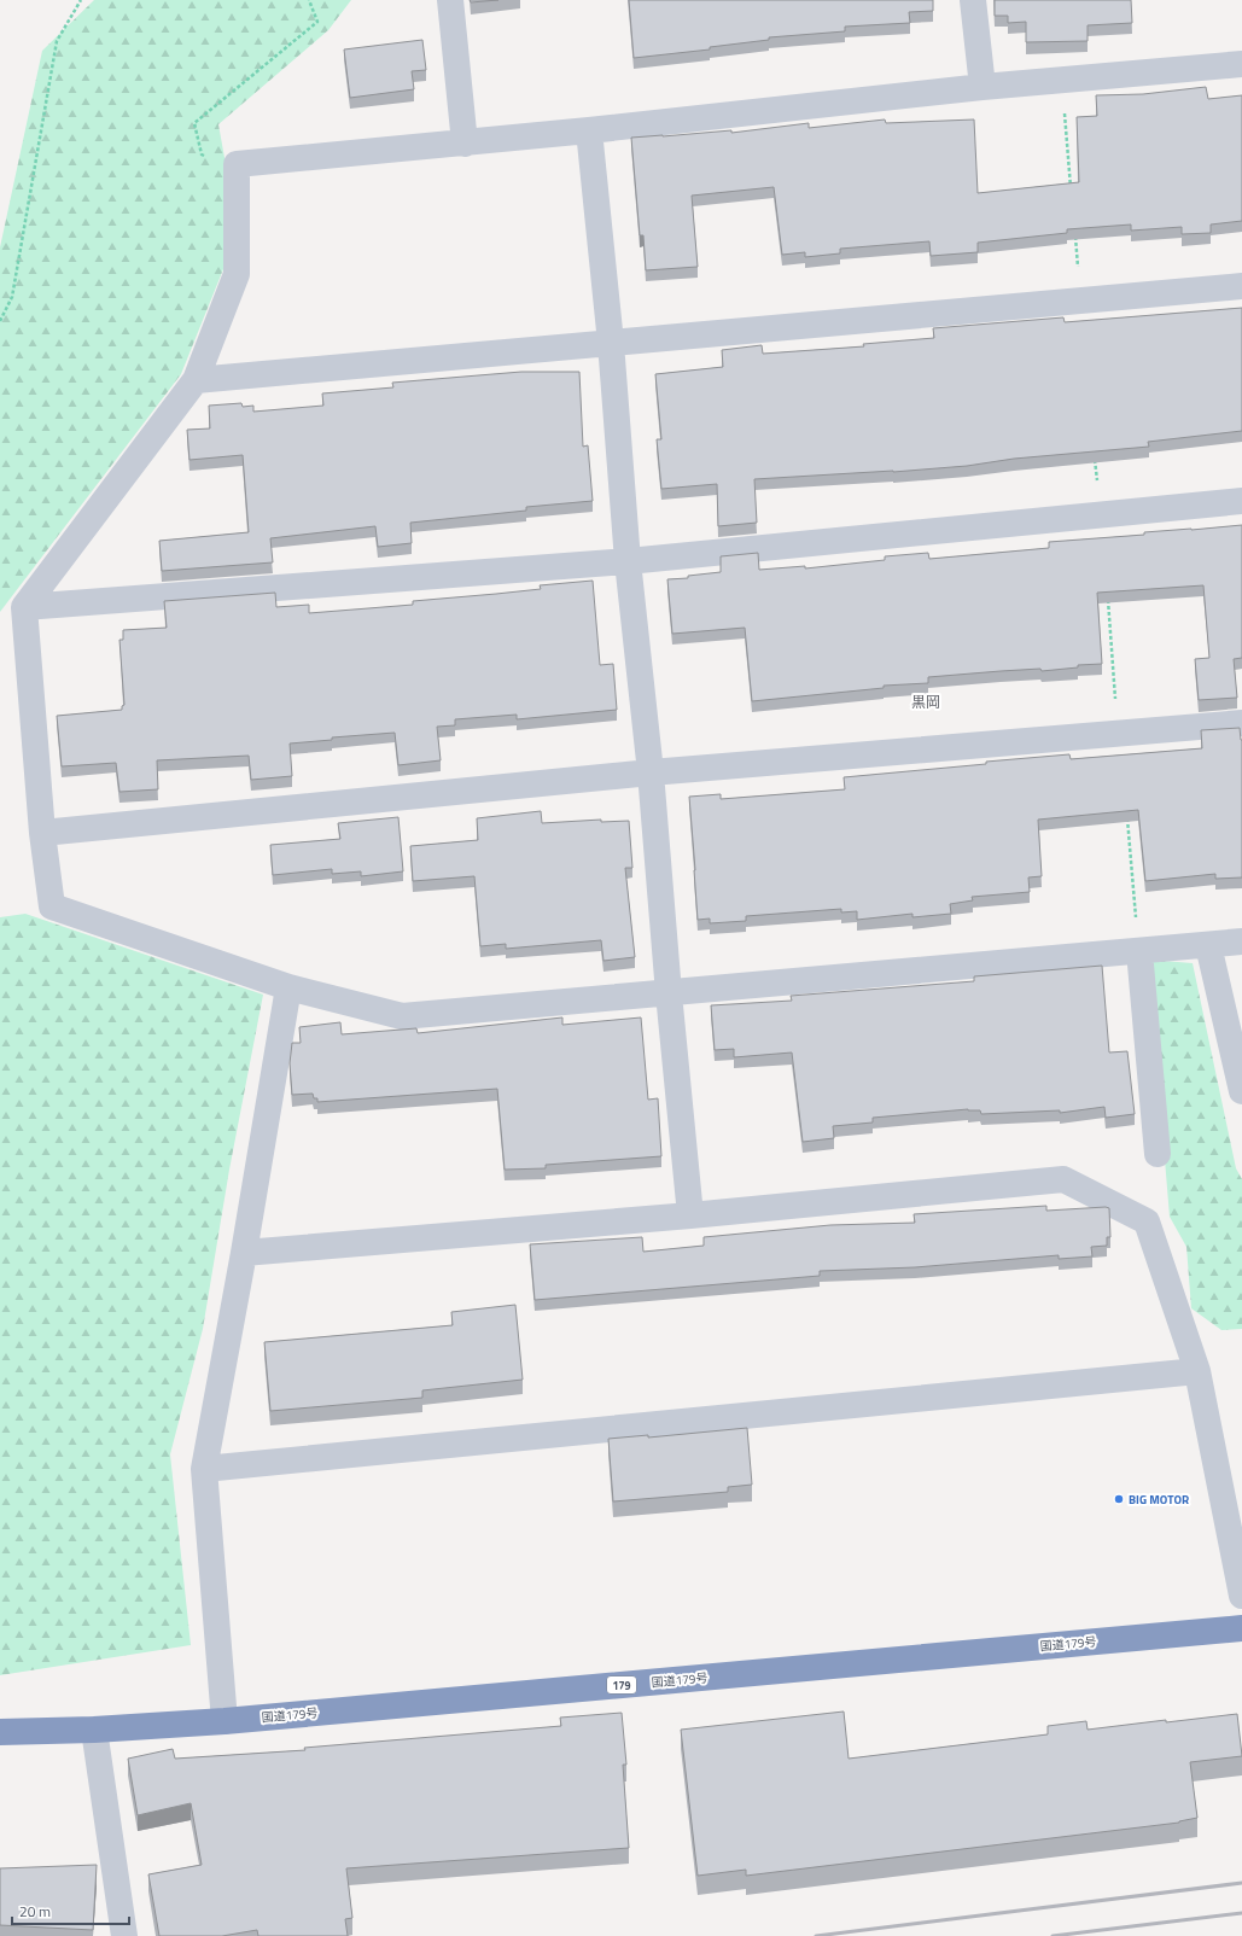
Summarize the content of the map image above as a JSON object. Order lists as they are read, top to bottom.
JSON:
{
  "streets": {
    "highway": ["国道179号", "179"]
  },
  "districts": ["黒岡"],
  "places": ["BIG MOTOR"],
  "scale_bar": "20 m"
}
